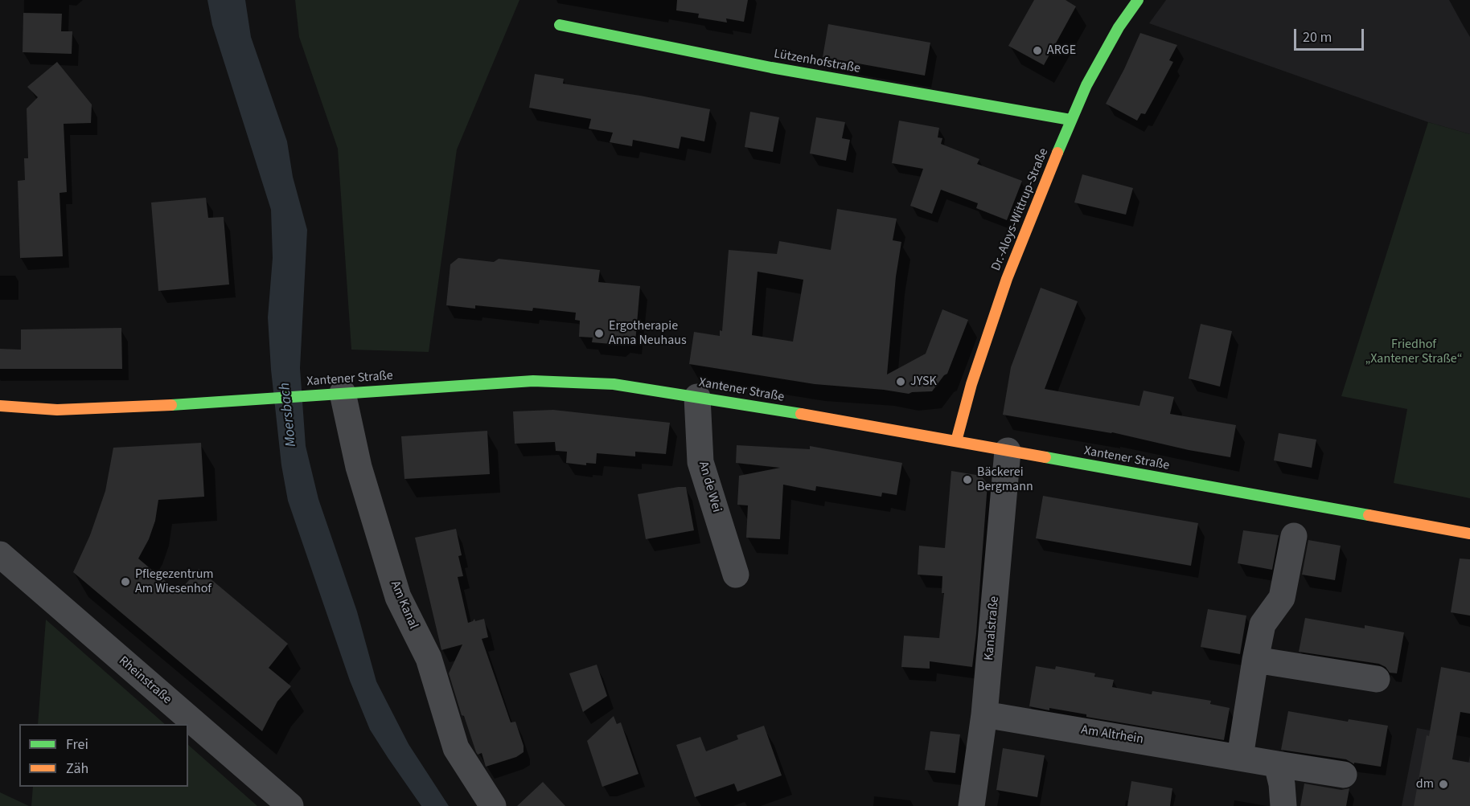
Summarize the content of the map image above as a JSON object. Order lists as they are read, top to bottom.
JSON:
{
  "streets": {
    "street": [
      "Lützenhofstraße",
      "Dr.-Aloys-Wittrup-Straße",
      "Xantener Straße",
      "An de Wei",
      "Am Kanal",
      "Kanalstraße",
      "Rheinstraße",
      "Am Altrhein"
    ]
  },
  "crossings": [
    ["Lützenhofstraße", "Dr.-Aloys-Wittrup-Straße"],
    ["Dr.-Aloys-Wittrup-Straße", "Xantener Straße"],
    ["Xantener Straße", "An de Wei"],
    ["Xantener Straße", "Am Kanal"],
    ["Xantener Straße", "Kanalstraße"],
    ["Kanalstraße", "Am Altrhein"]
  ],
  "water": ["Moersbach"],
  "parks": ["Friedhof „Xantener Straße“"],
  "places": [
    "ARGE",
    "Ergotherapie Anna Neuhaus",
    "JYSK",
    "Bäckerei Bergmann",
    "Pflegezentrum Am Wiesenhof",
    "dm"
  ],
  "legend": ["Frei", "Zäh"],
  "scale_bar": "20 m"
}
